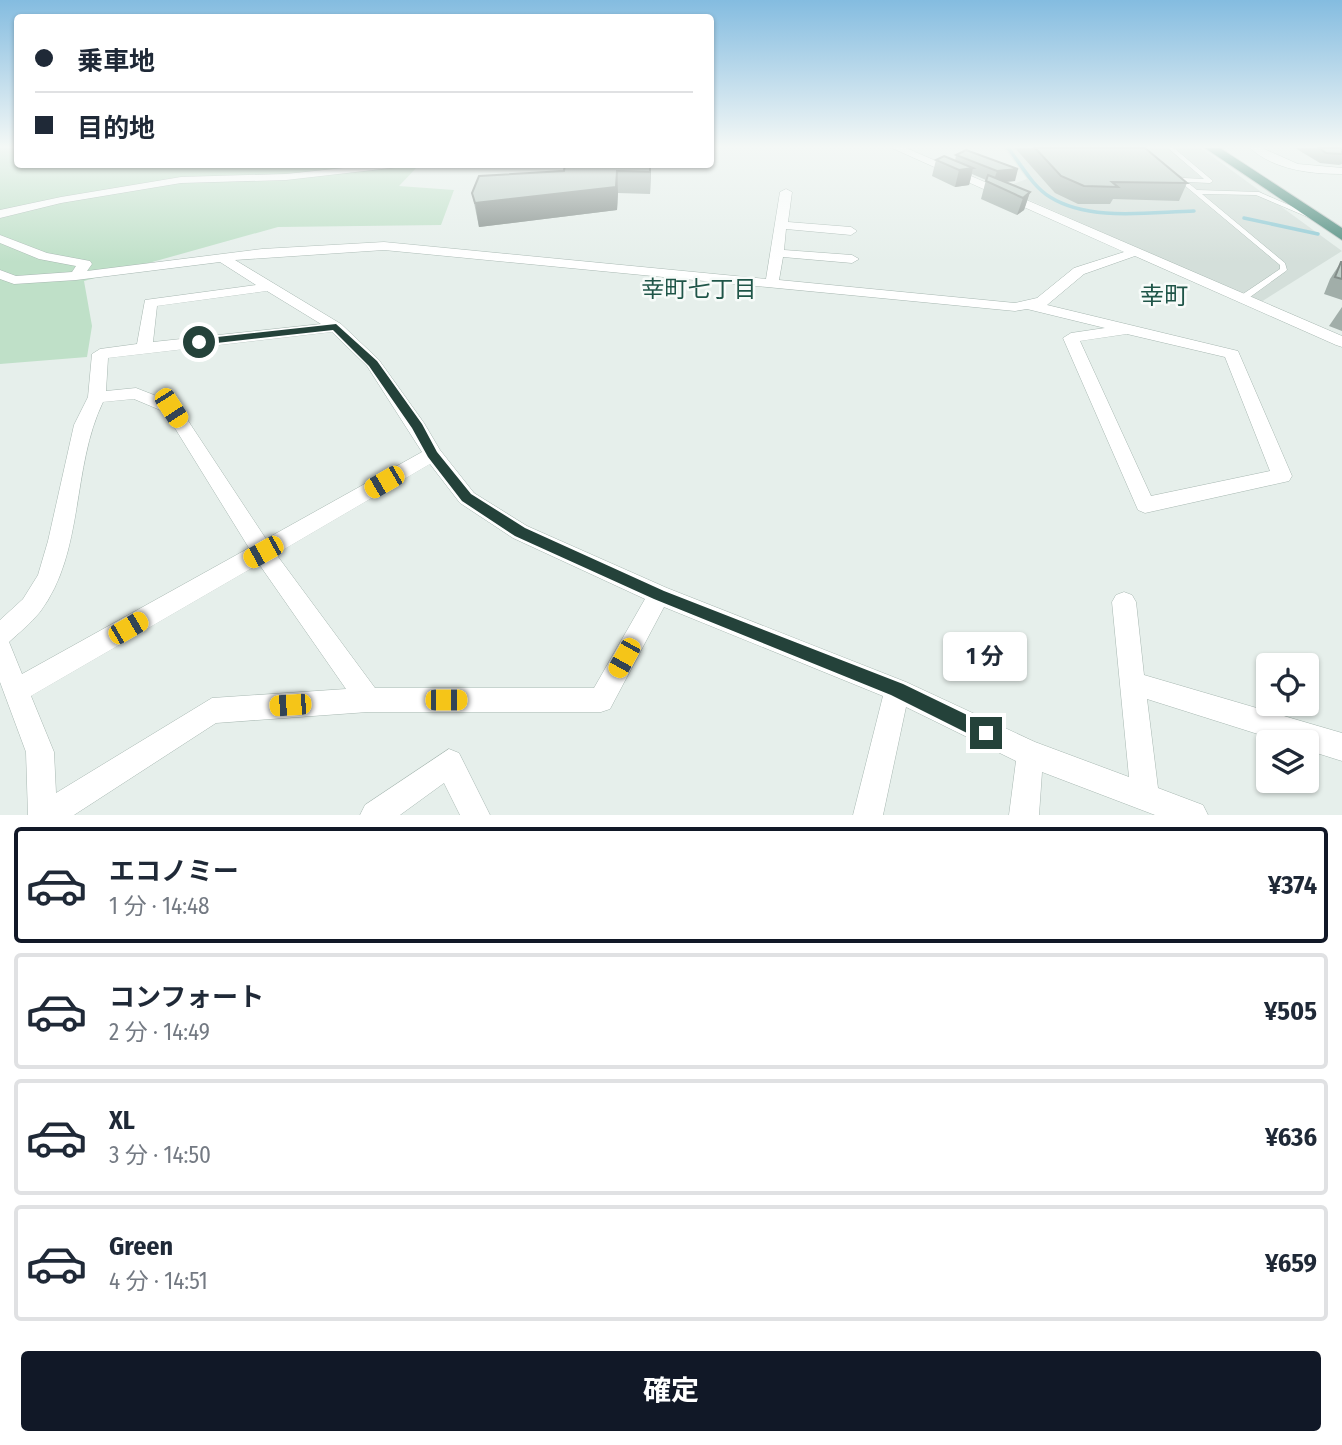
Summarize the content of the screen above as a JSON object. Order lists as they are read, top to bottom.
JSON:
{
  "districts": ["幸町七丁目", "幸町"],
  "page": {
    "banner": ["乗車地", "目的地"],
    "bubble": "1 分",
    "list": [
      {
        "name": "エコノミー",
        "note": "1 分 · 14:48",
        "value": "¥374"
      },
      {
        "name": "コンフォート",
        "note": "2 分 · 14:49",
        "value": "¥505"
      },
      {
        "name": "XL",
        "note": "3 分 · 14:50",
        "value": "¥636"
      },
      {
        "name": "Green",
        "note": "4 分 · 14:51",
        "value": "¥659"
      }
    ],
    "buttons": "確定"
  }
}
